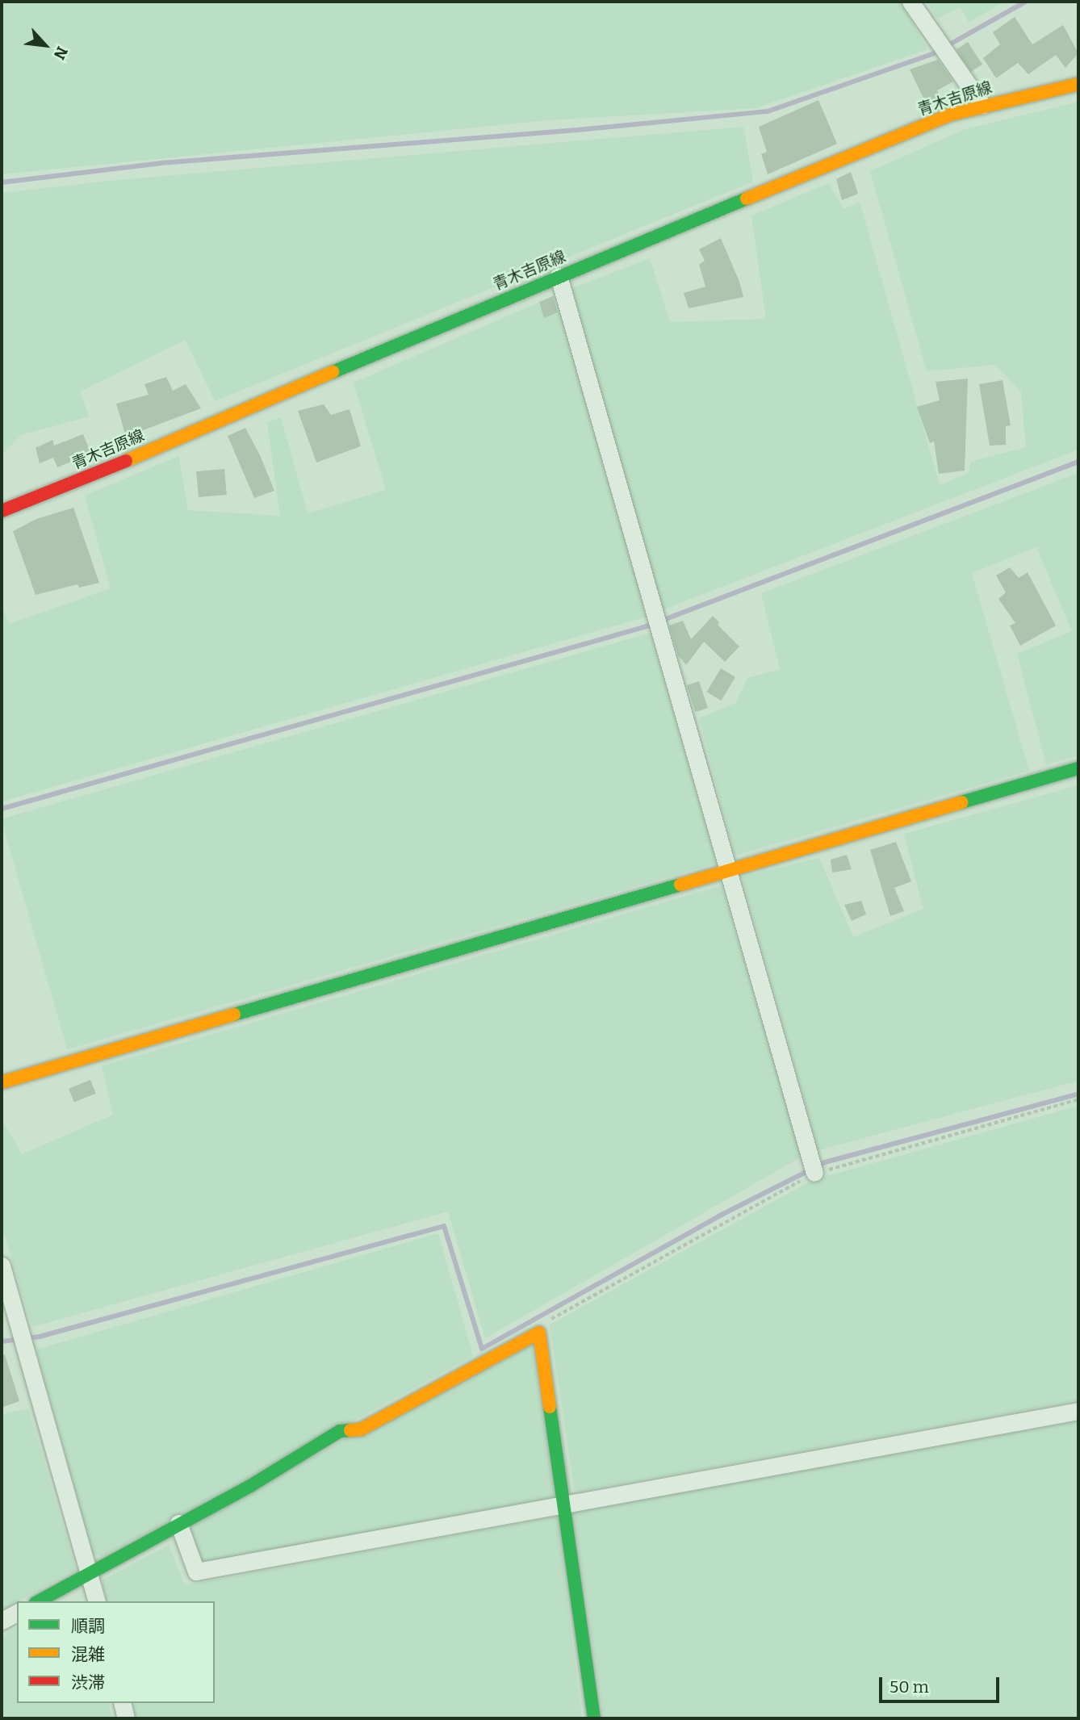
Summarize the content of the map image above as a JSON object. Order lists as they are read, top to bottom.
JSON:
{
  "streets": {
    "street": ["青木吉原線"]
  },
  "legend": ["順調", "混雑", "渋滞"],
  "scale_bar": "50 m",
  "north": "bottom right"
}
